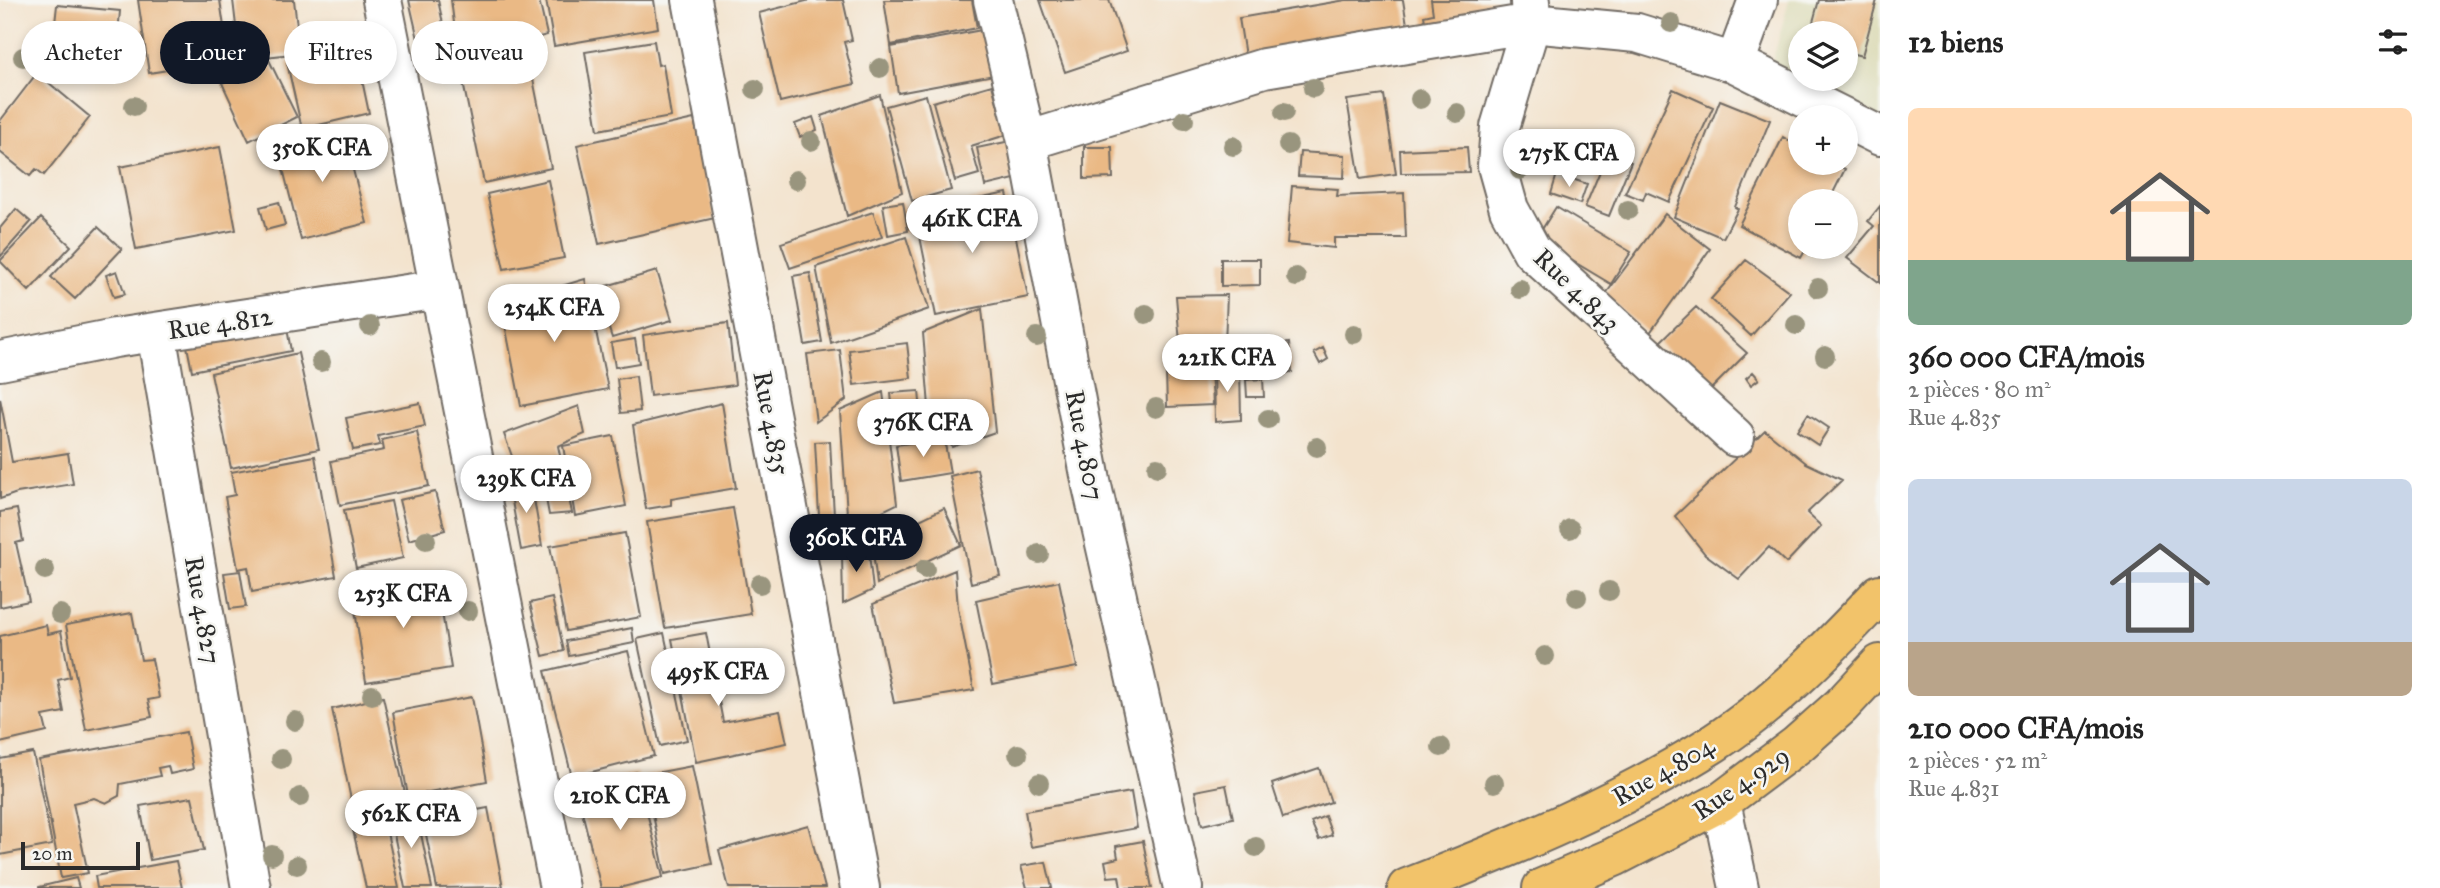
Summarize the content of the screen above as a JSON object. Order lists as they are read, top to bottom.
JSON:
{
  "streets": {
    "main road": ["Rue 4.804", "Rue 4.929"],
    "street": [
      "Rue 4.843",
      "Rue 4.812",
      "Rue 4.835",
      "Rue 4.807",
      "Rue 4.827"
    ]
  },
  "crossings": [
    ["Rue 4.812", "Rue 4.827"]
  ],
  "scale_bar": "20 m",
  "page": {
    "heading": "12 biens",
    "map_buttons": ["+", "−"],
    "chip": [
      "Acheter",
      "Louer",
      "Filtres",
      "Nouveau"
    ],
    "list": [
      {
        "name": "360 000 CFA/mois",
        "note": "2 pièces · 80 m² · Rue 4.835"
      },
      {
        "name": "210 000 CFA/mois",
        "note": "2 pièces · 52 m² · Rue 4.831"
      }
    ],
    "price": [
      "350K CFA",
      "275K CFA",
      "461K CFA",
      "254K CFA",
      "221K CFA",
      "376K CFA",
      "239K CFA",
      "360K CFA",
      "253K CFA",
      "495K CFA",
      "210K CFA",
      "562K CFA"
    ],
    "scale": "20 m"
  }
}
